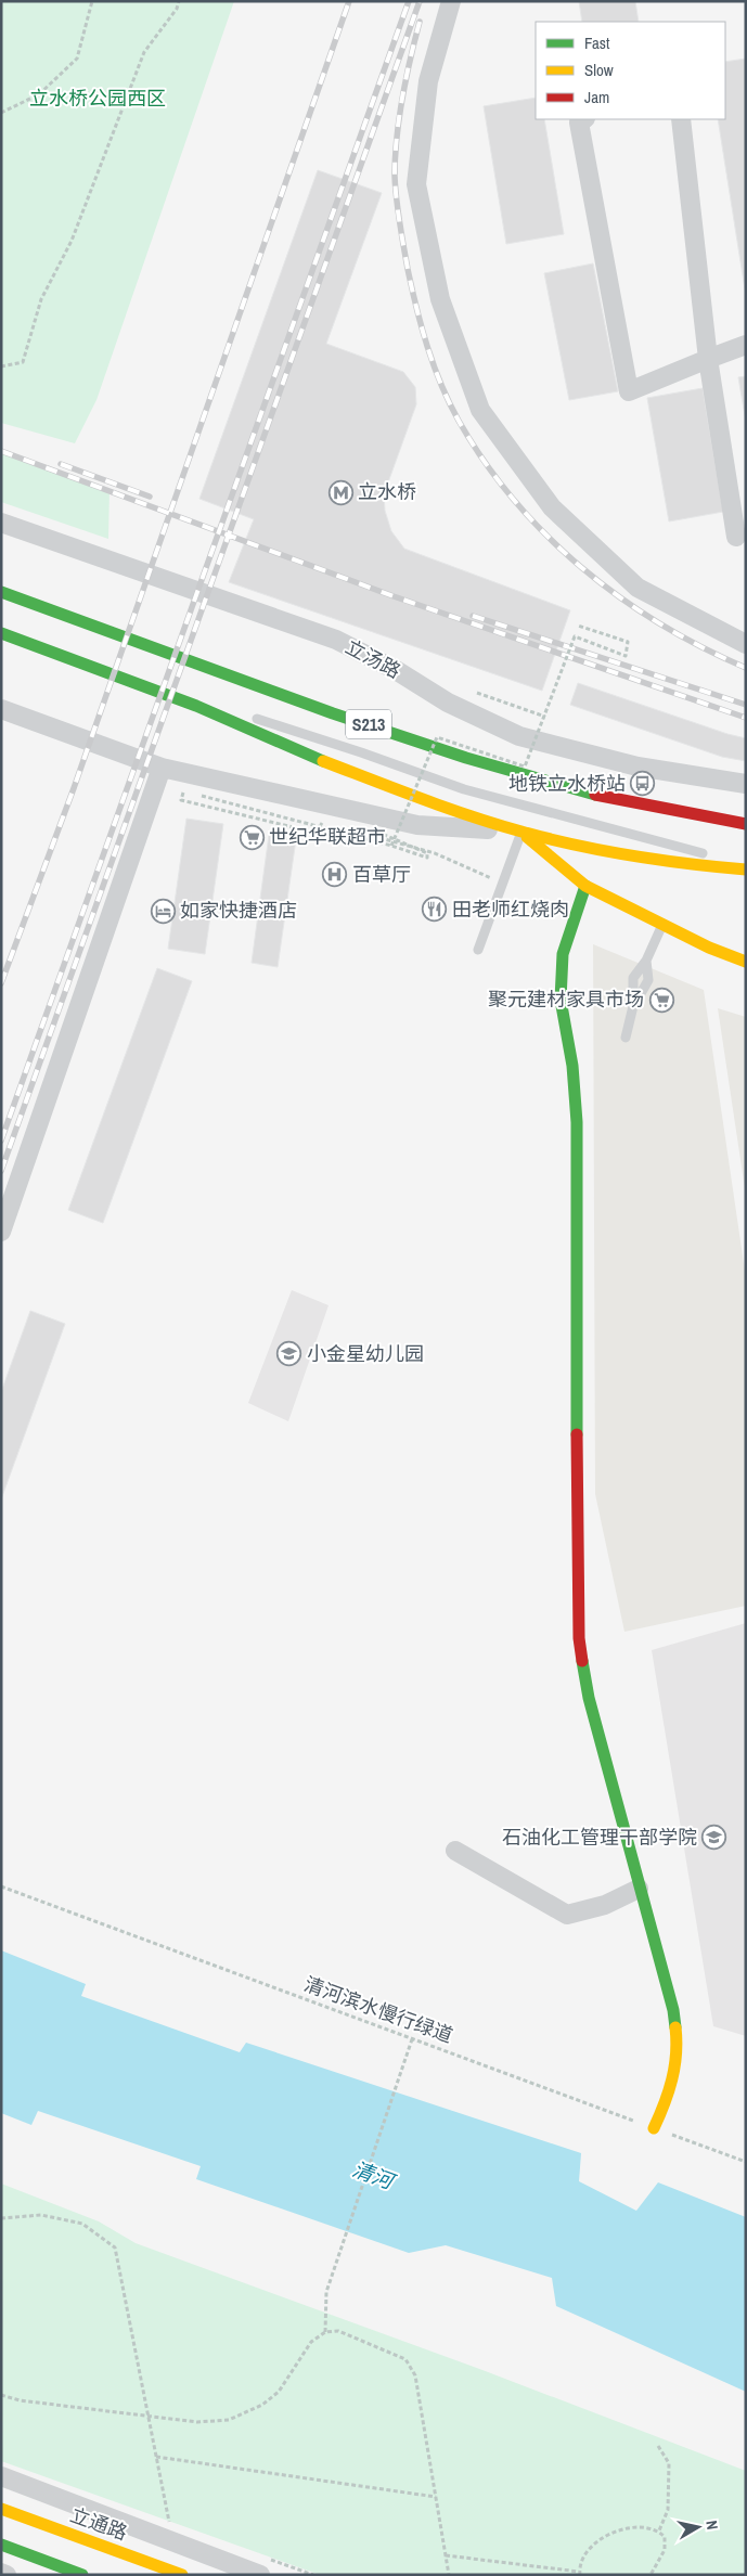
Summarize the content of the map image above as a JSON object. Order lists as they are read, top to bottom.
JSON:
{
  "streets": {
    "main road": ["S213", "立通路"],
    "street": ["立汤路"],
    "path": ["清河滨水慢行绿道"]
  },
  "water": ["清河"],
  "parks": ["立水桥公园西区"],
  "places": {
    "metro station": ["立水桥"],
    "bus stop": ["地铁立水桥站"],
    "supermarket": ["世纪华联超市", "聚元建材家具市场"],
    "hospital": ["百草厅"],
    "restaurant": ["田老师红烧肉"],
    "hotel": ["如家快捷酒店"],
    "school or university": ["小金星幼儿园", "石油化工管理干部学院"]
  },
  "legend": ["Fast", "Slow", "Jam"],
  "north": "right"
}
